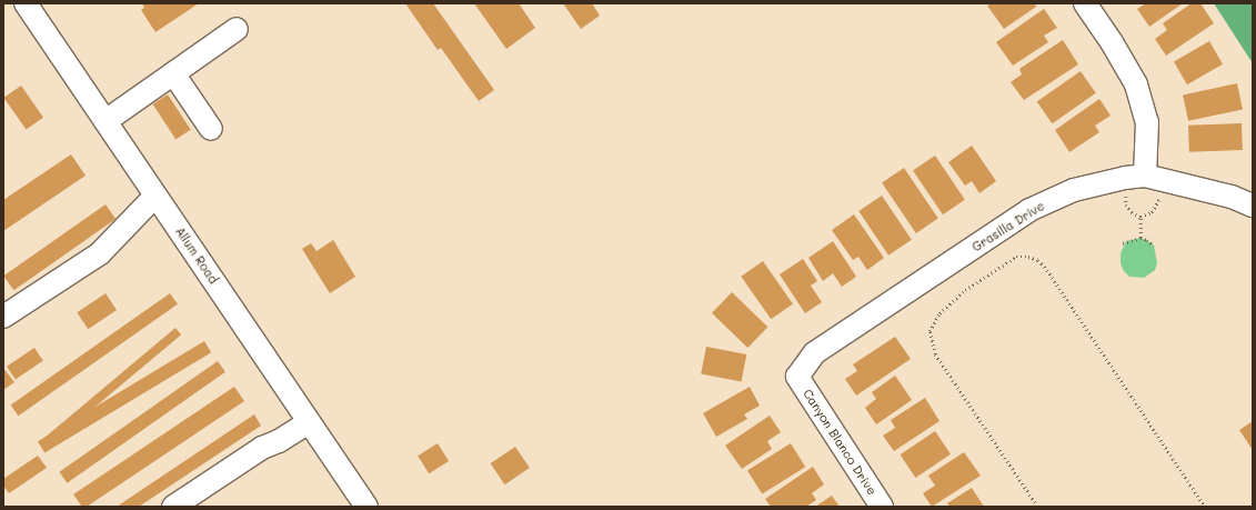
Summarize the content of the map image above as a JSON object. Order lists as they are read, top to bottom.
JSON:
{
  "streets": {
    "street": ["Grasilla Drive", "Allum Road", "Canyon Blanco Drive"]
  },
  "crossings": [
    ["Grasilla Drive", "Canyon Blanco Drive"]
  ]
}
